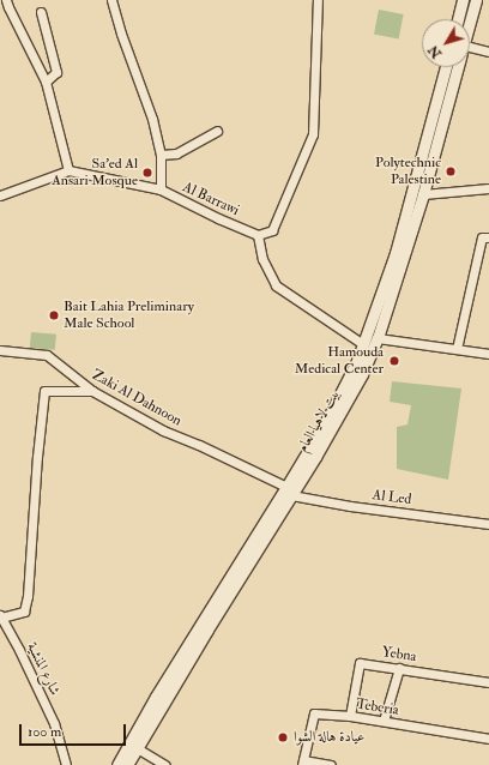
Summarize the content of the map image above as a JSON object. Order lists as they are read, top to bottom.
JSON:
{
  "streets": {
    "main road": ["بيت لاهيا العام"],
    "street": [
      "Al Barrawi",
      "Zaki Al Dahnoon",
      "Al Led",
      "Yebna",
      "شارع المنشية",
      "Teberia"
    ]
  },
  "crossings": [
    ["Zaki Al Dahnoon", "بيت لاهيا العام"],
    ["Zaki Al Dahnoon", "Al Led"],
    ["بيت لاهيا العام", "Al Led"],
    ["Yebna", "Teberia"]
  ],
  "places": [
    "Polytechnic Palestine",
    "Sa'ed Al Ansari Mosque",
    "Bait Lahia Preliminary Male School",
    "Hamouda Medical Center",
    "عيادة هالة الشوا"
  ],
  "scale_bar": "100 m",
  "north": "bottom left"
}
